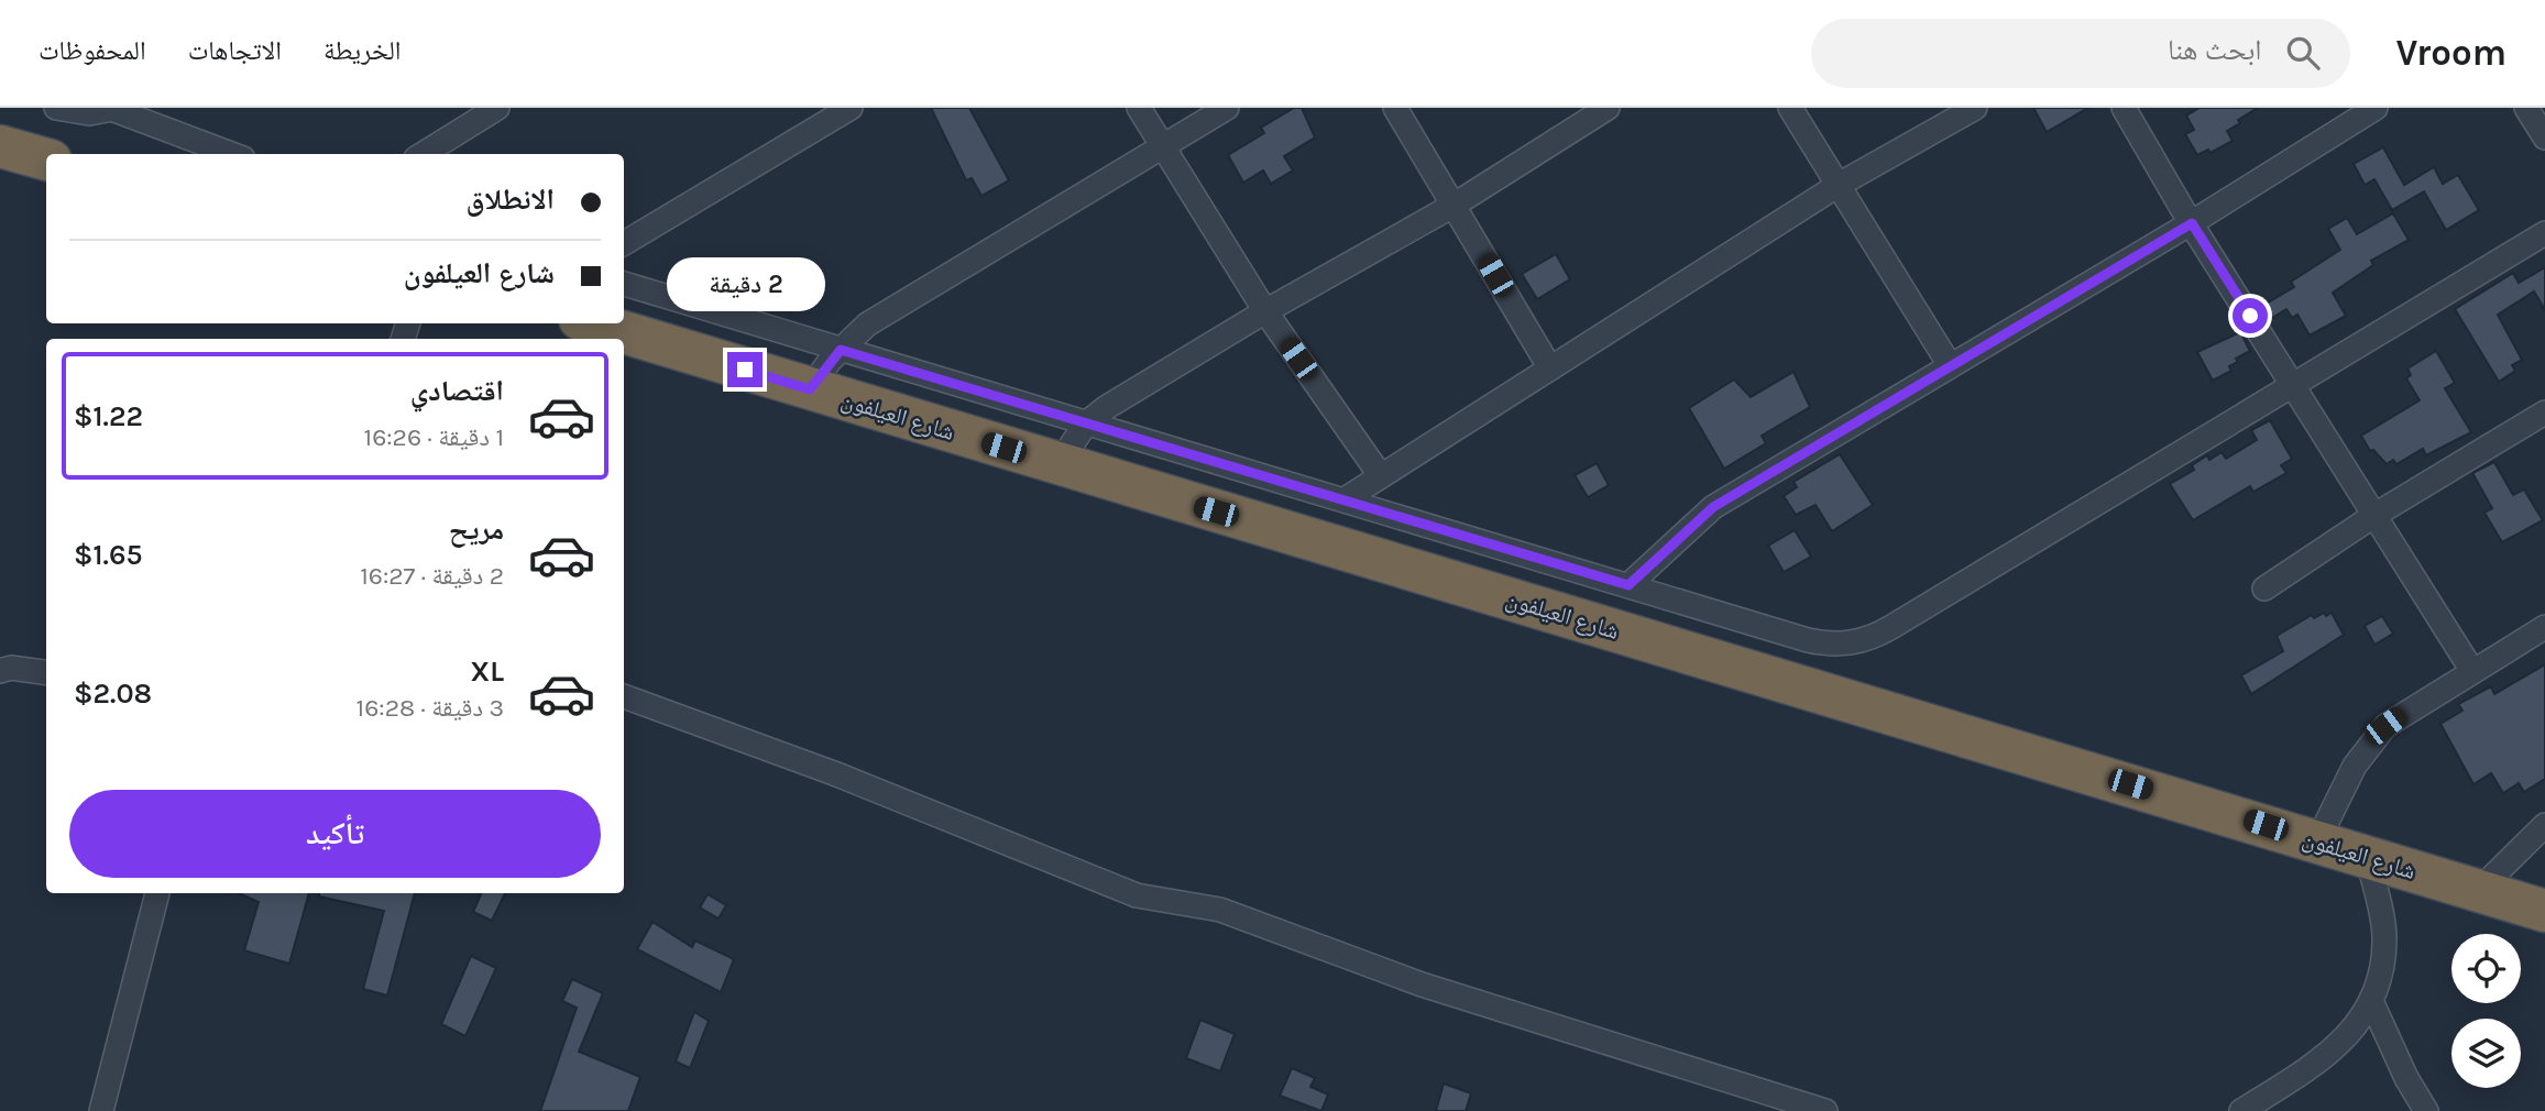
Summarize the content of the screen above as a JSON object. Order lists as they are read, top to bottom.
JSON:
{
  "streets": {
    "highway": ["شارع العيلفون"]
  },
  "page": {
    "header": "Vroom",
    "search": "ابحث هنا",
    "nav": ["الخريطة", "الاتجاهات", "المحفوظات"],
    "banner": ["الانطلاق", "شارع العيلفون"],
    "bubble": "2 دقيقة",
    "list": [
      {
        "name": "اقتصادي",
        "note": "1 دقيقة · 16:26",
        "value": "$1.22"
      },
      {
        "name": "مريح",
        "note": "2 دقيقة · 16:27",
        "value": "$1.65"
      },
      {
        "name": "XL",
        "note": "3 دقيقة · 16:28",
        "value": "$2.08"
      }
    ],
    "buttons": "تأكيد"
  }
}
